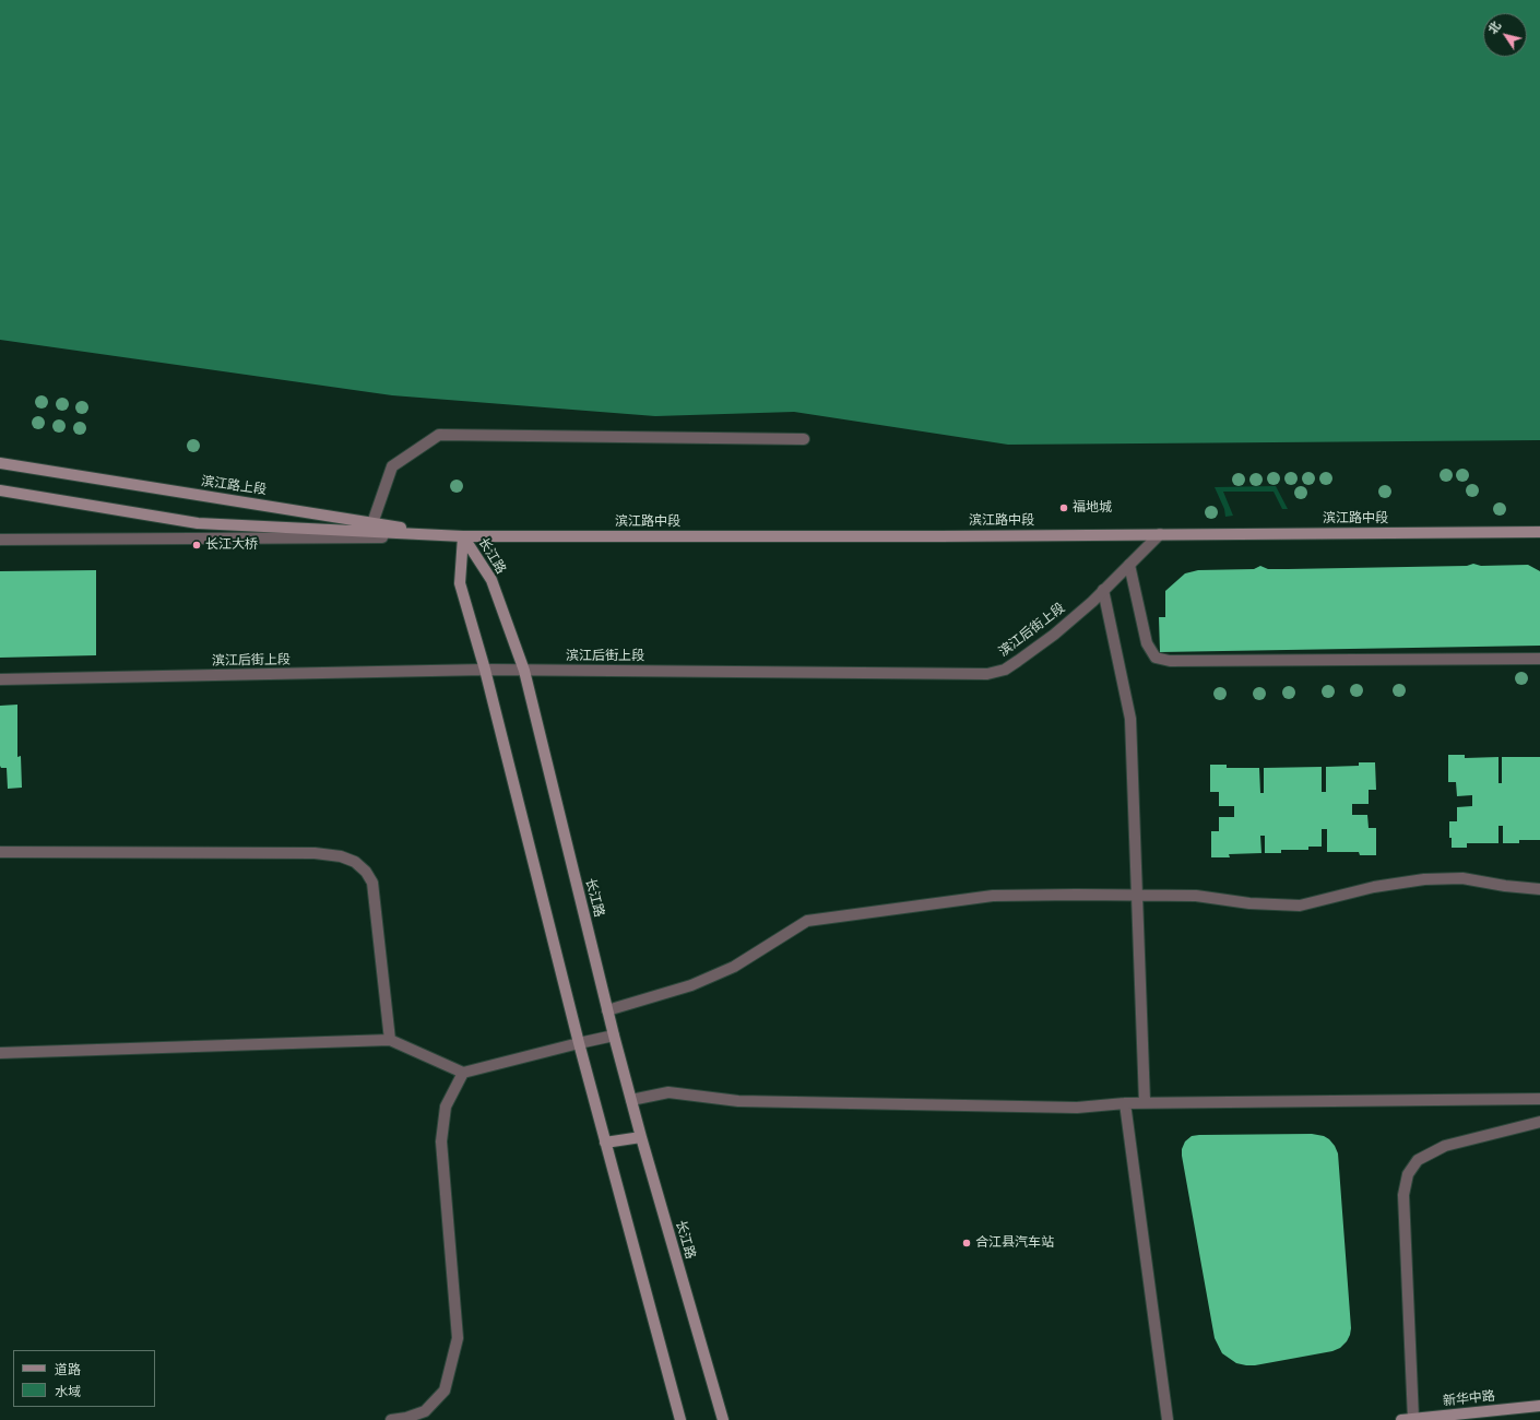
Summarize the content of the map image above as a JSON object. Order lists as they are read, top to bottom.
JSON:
{
  "streets": {
    "main road": [
      "滨江路上段",
      "滨江路中段",
      "长江路",
      "新华中路"
    ],
    "street": ["滨江后街上段"]
  },
  "crossings": [
    ["滨江路上段", "滨江路中段"],
    ["滨江路上段", "长江路"],
    ["滨江路中段", "长江路"],
    ["滨江路中段", "滨江后街上段"],
    ["长江路", "滨江后街上段"]
  ],
  "places": ["福地城", "长江大桥", "合江县汽车站"],
  "legend": ["道路", "水域"],
  "north": "top left"
}
